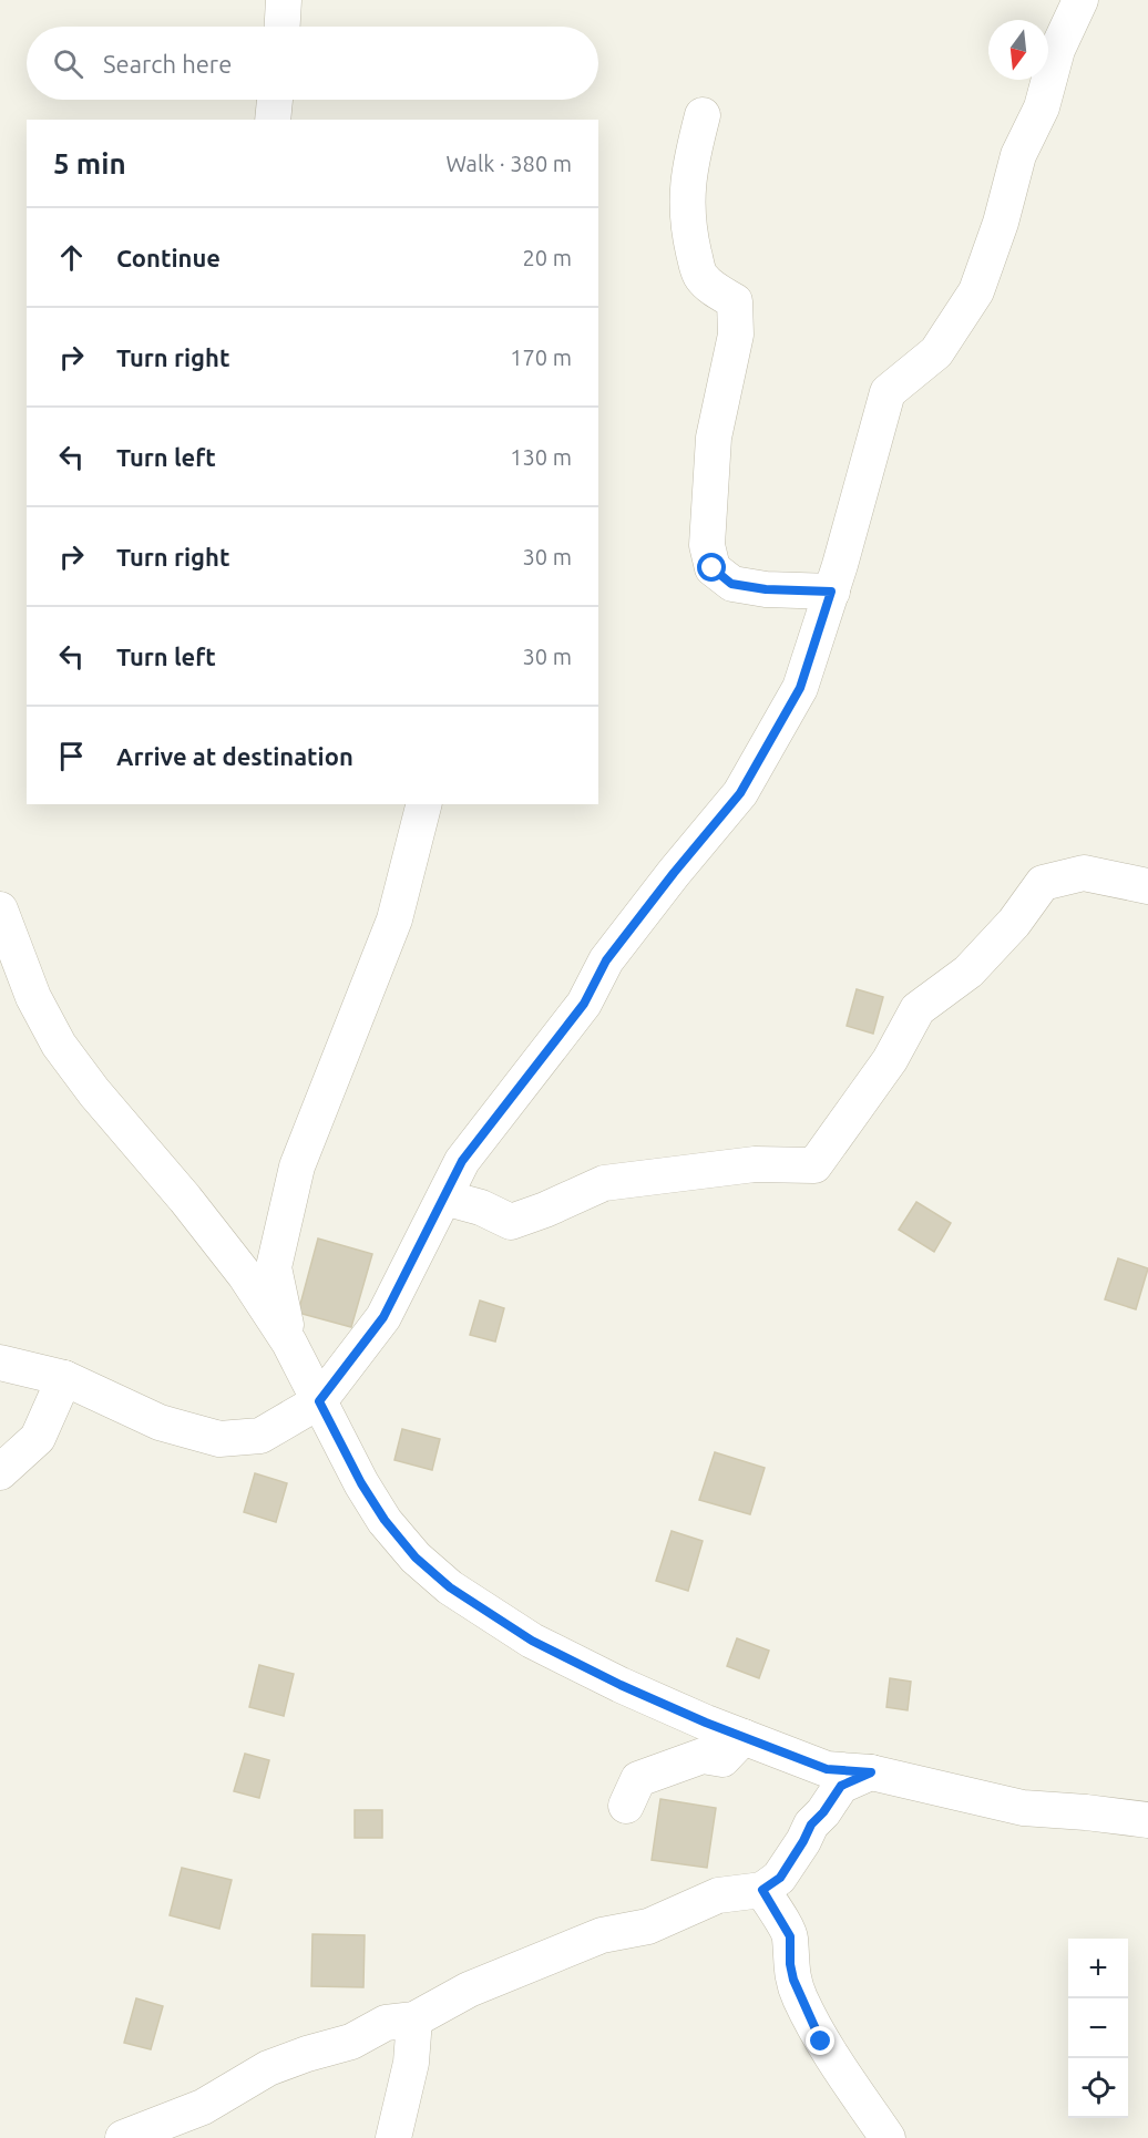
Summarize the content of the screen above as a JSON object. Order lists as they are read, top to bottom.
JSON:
{
  "north": "bottom",
  "page": {
    "search": "Search here",
    "heading": ["5 min", "Walk · 380 m"],
    "list": [
      ["Continue", "20 m"],
      ["Turn right", "170 m"],
      ["Turn left", "130 m"],
      ["Turn right", "30 m"],
      ["Turn left", "30 m"],
      "Arrive at destination"
    ],
    "map_buttons": ["+", "−"]
  }
}
